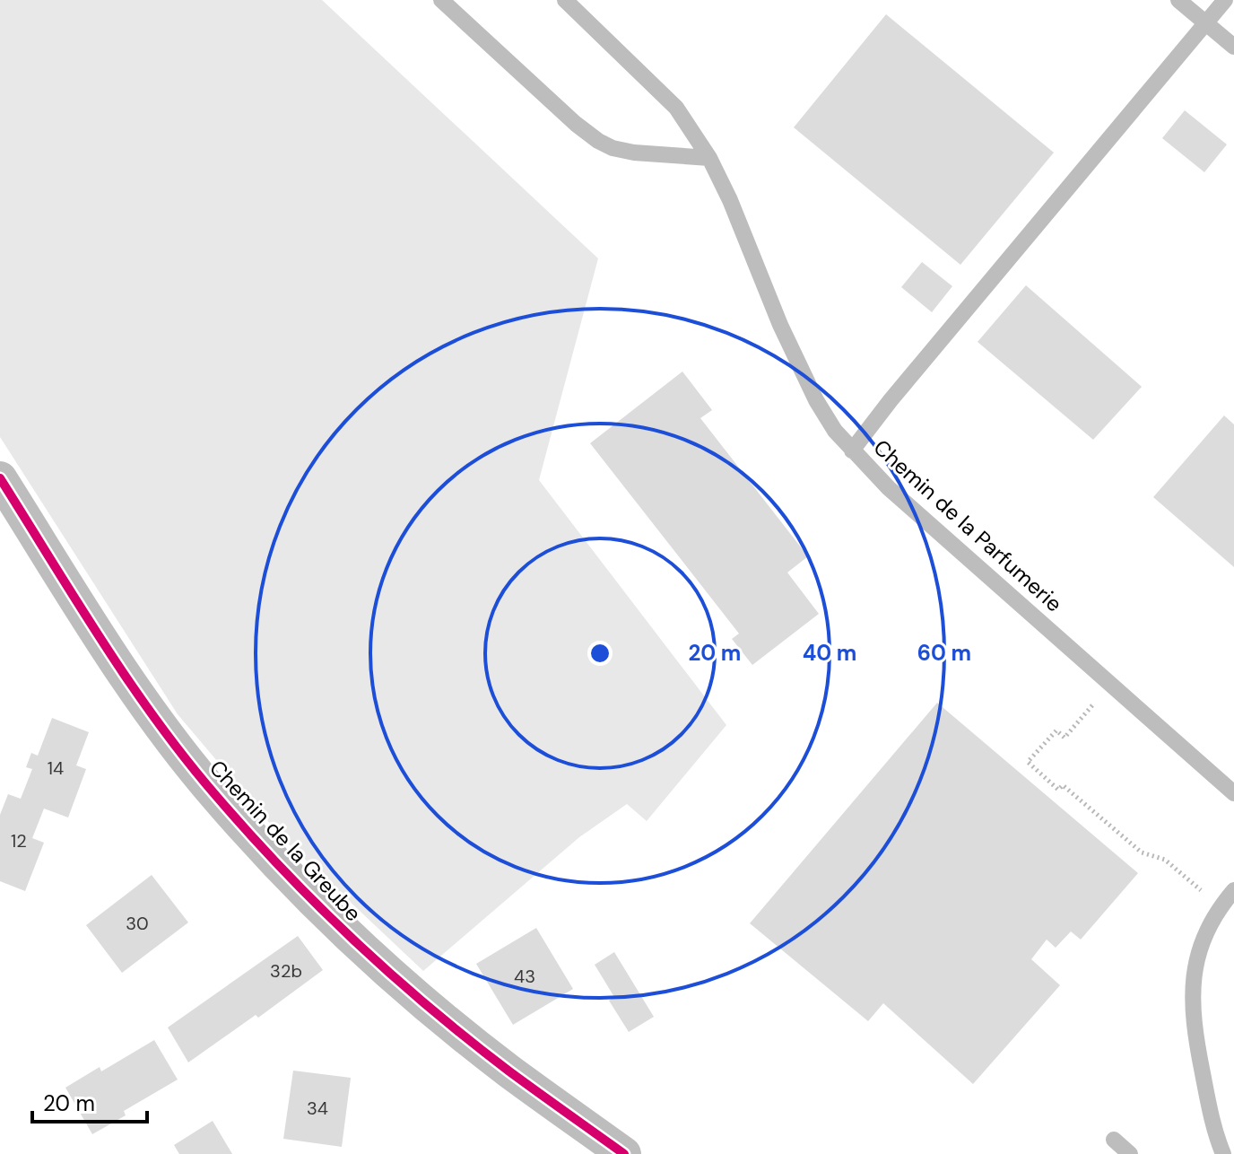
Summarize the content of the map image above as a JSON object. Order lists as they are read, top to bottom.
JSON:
{
  "streets": {
    "street": ["Chemin de la Greube"],
    "lane": ["Chemin de la Parfumerie"]
  },
  "house_numbers": [
    "14",
    "12",
    "30",
    "32b",
    "43",
    "34"
  ],
  "scale_bar": "20 m",
  "rings": ["20 m", "40 m", "60 m"]
}
